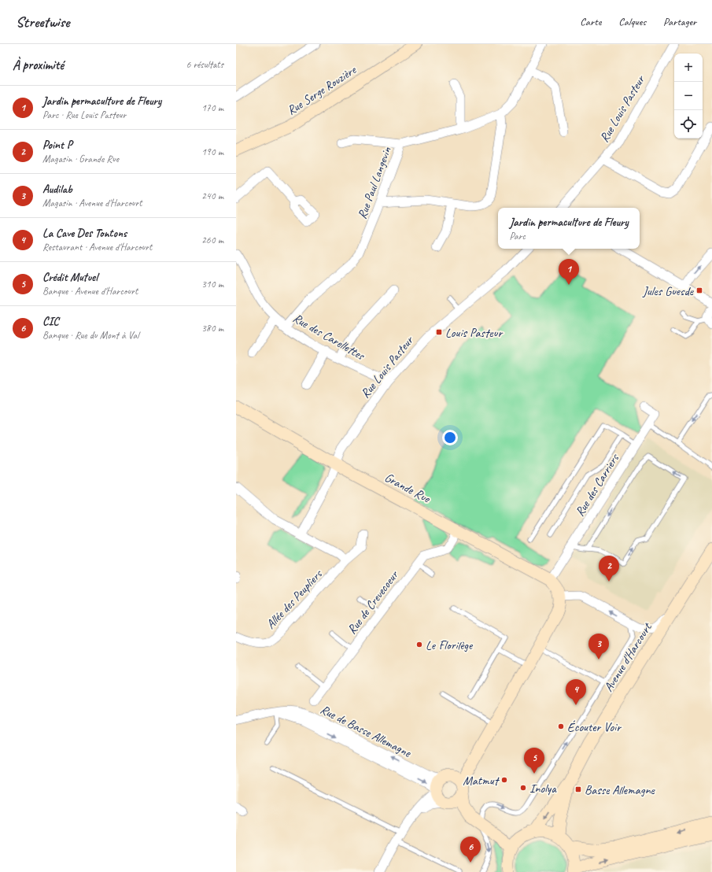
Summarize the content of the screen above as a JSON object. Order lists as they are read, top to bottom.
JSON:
{
  "streets": {
    "street": [
      "Rue Serge Rouzière",
      "Rue Louis Pasteur",
      "Rue Paul Langevin",
      "Rue des Carellettes",
      "Rue des Carriers",
      "Grande Rue",
      "Allée des Peupliers",
      "Rue de Crevecoeur",
      "Avenue d'Harcourt",
      "Rue de Basse Allemagne"
    ]
  },
  "crossings": [
    ["Rue Louis Pasteur", "Rue des Carellettes"],
    ["Rue Louis Pasteur", "Grande Rue"],
    ["Rue Paul Langevin", "Rue des Carellettes"],
    ["Rue des Carriers", "Grande Rue"],
    ["Grande Rue", "Rue de Crevecoeur"]
  ],
  "places": {
    "transit": ["Jules Guesde", "Louis Pasteur", "Basse Allemagne"],
    "other": [
      "Le Florilège",
      "Écouter Voir",
      "Matmut",
      "Inolya"
    ]
  },
  "page": {
    "header": "Streetwise",
    "nav": ["Carte", "Calques", "Partager"],
    "heading": ["À proximité", "6 résultats"],
    "map_buttons": ["+", "−"],
    "list": [
      {
        "mark": "1",
        "name": "Jardin permaculture de Fleury",
        "note": "Parc · Rue Louis Pasteur",
        "value": "170 m"
      },
      {
        "mark": "2",
        "name": "Point P",
        "note": "Magasin · Grande Rue",
        "value": "190 m"
      },
      {
        "mark": "3",
        "name": "Audilab",
        "note": "Magasin · Avenue d'Harcourt",
        "value": "240 m"
      },
      {
        "mark": "4",
        "name": "La Cave Des Tontons",
        "note": "Restaurant · Avenue d'Harcourt",
        "value": "260 m"
      },
      {
        "mark": "5",
        "name": "Crédit Mutuel",
        "note": "Banque · Avenue d'Harcourt",
        "value": "310 m"
      },
      {
        "mark": "6",
        "name": "CIC",
        "note": "Banque · Rue du Mont à Val",
        "value": "380 m"
      }
    ],
    "popup": ["Jardin permaculture de Fleury", "Parc"],
    "pins": [
      "1",
      "2",
      "3",
      "4",
      "5",
      "6"
    ]
  }
}
